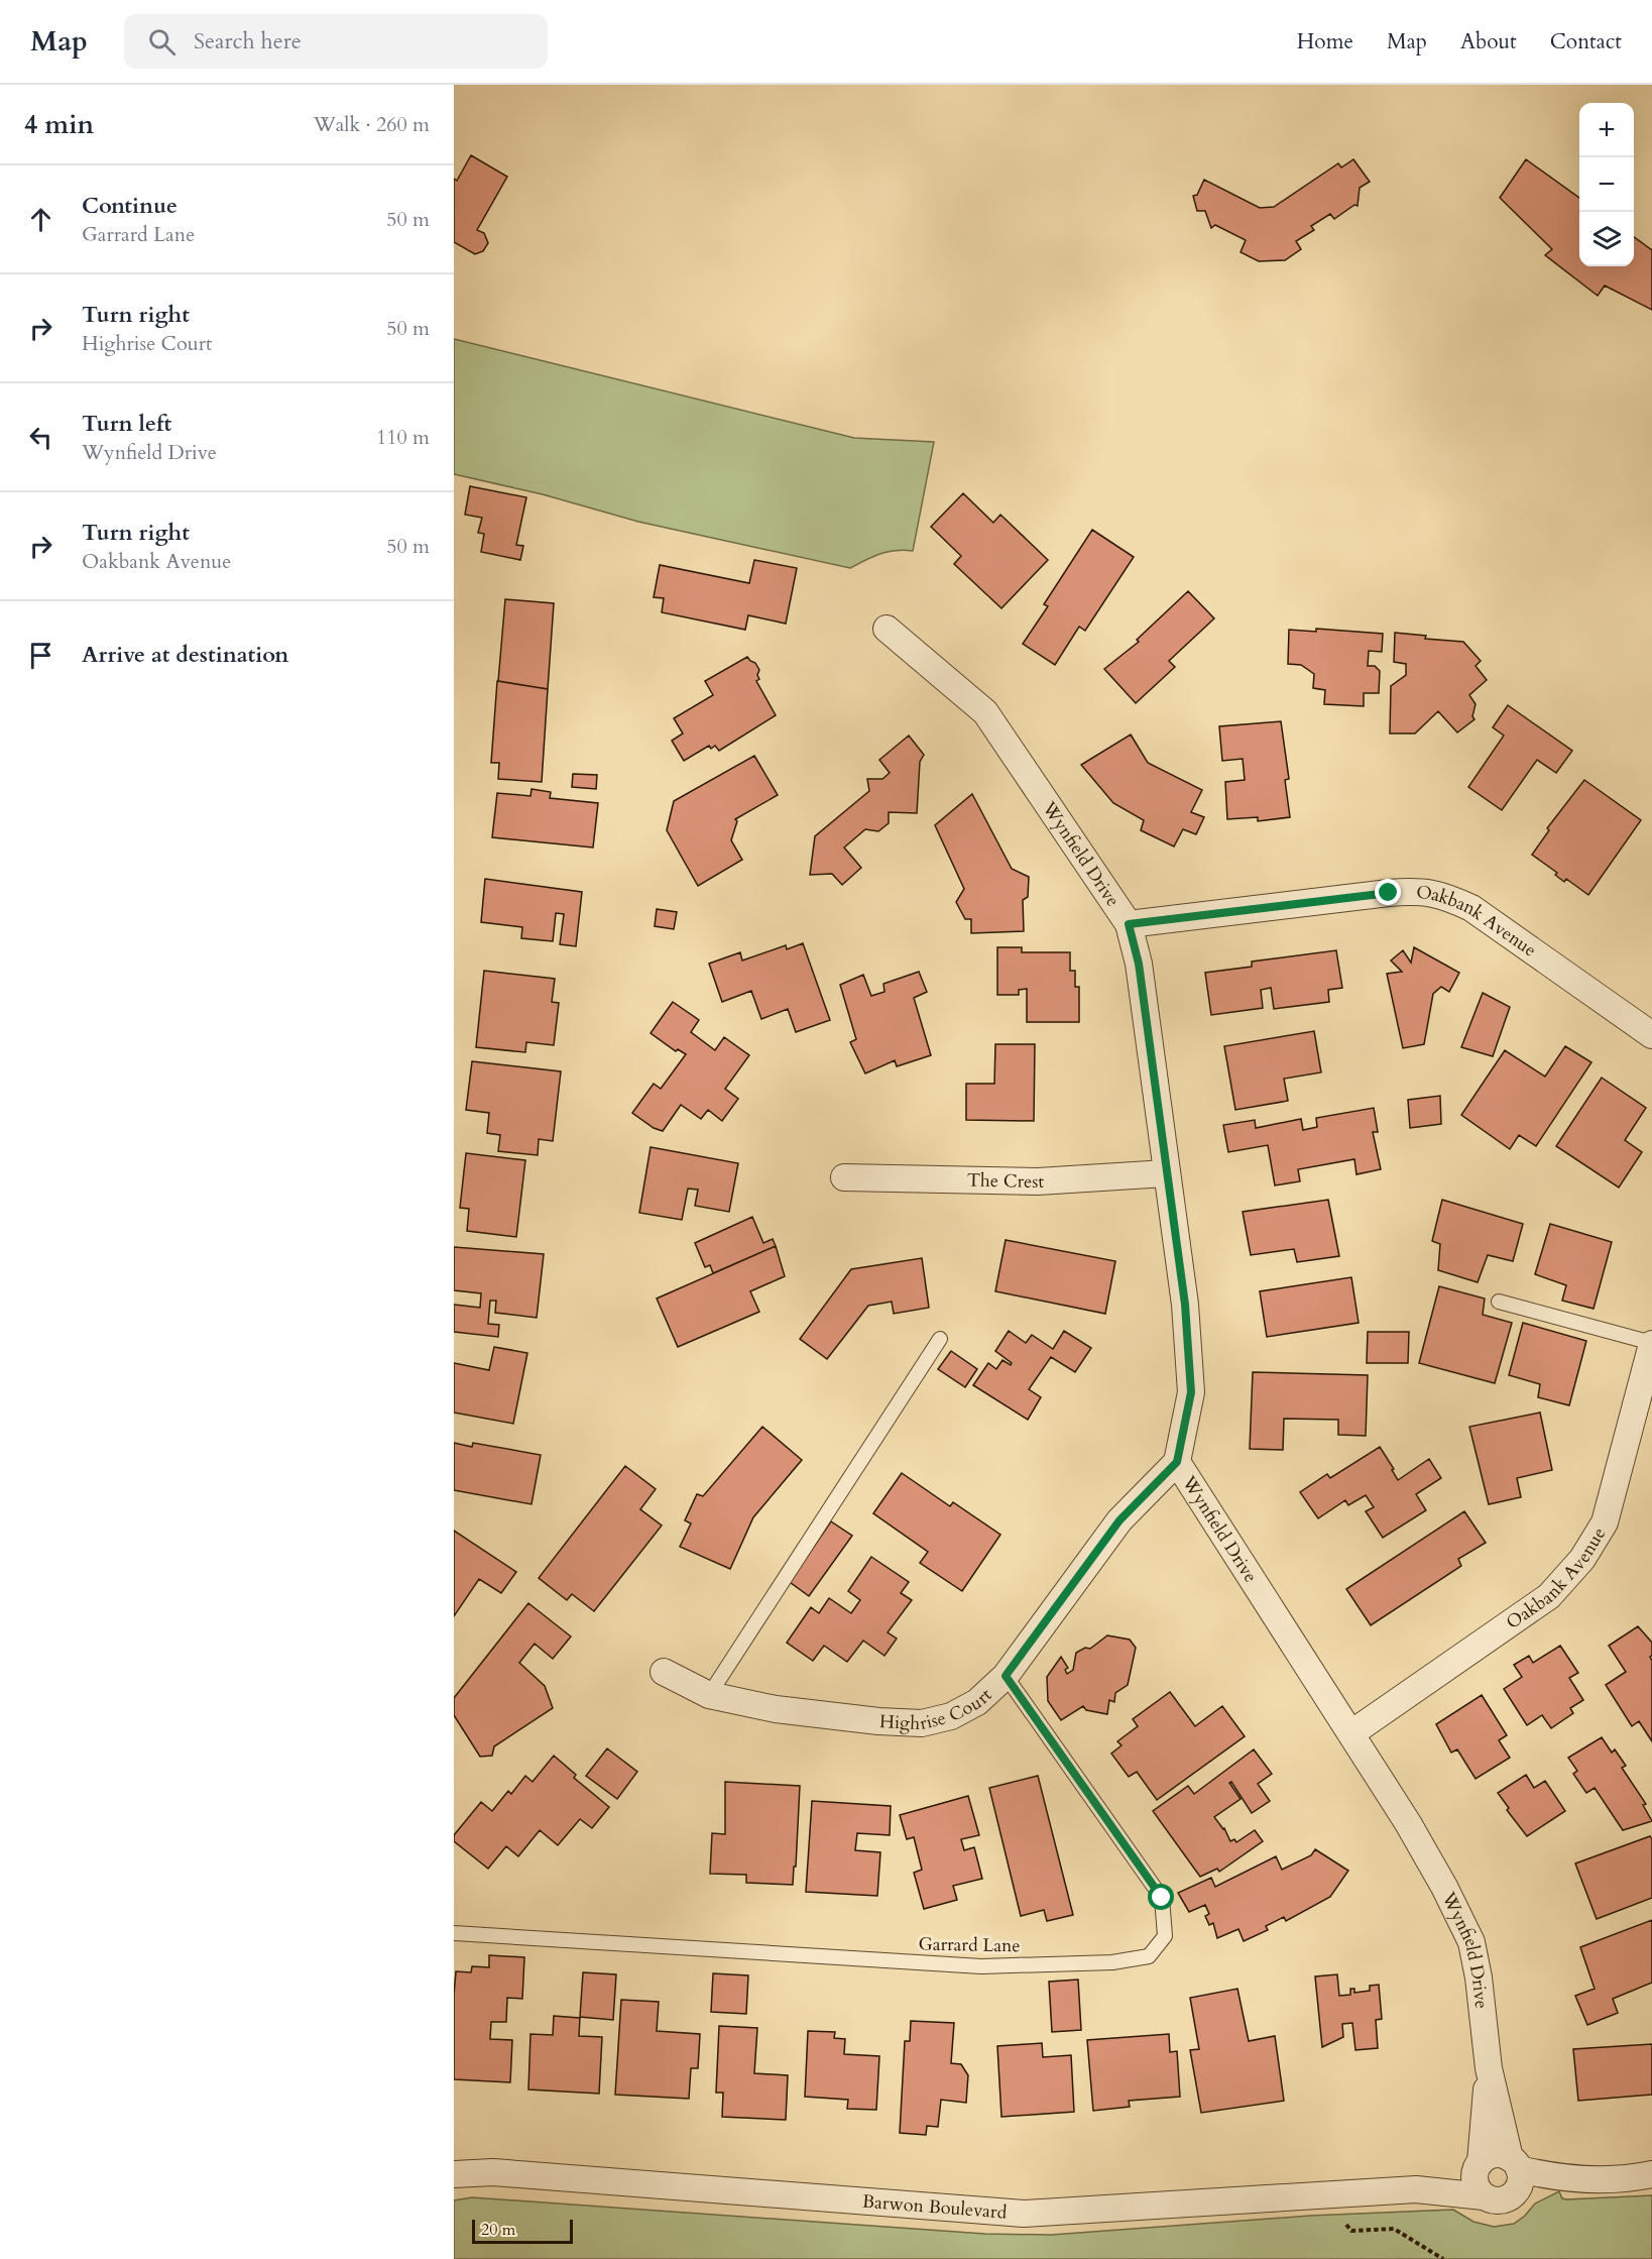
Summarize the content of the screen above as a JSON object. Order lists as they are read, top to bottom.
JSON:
{
  "streets": {
    "street": [
      "Wynfield Drive",
      "Oakbank Avenue",
      "The Crest",
      "Highrise Court",
      "Barwon Boulevard"
    ],
    "lane": ["Garrard Lane"]
  },
  "crossings": [
    ["Wynfield Drive", "Oakbank Avenue"],
    ["Wynfield Drive", "The Crest"],
    ["Wynfield Drive", "Highrise Court"],
    ["Wynfield Drive", "Barwon Boulevard"],
    ["Highrise Court", "Garrard Lane"]
  ],
  "scale_bar": "20 m",
  "page": {
    "header": "Map",
    "search": "Search here",
    "nav": [
      "Home",
      "Map",
      "About",
      "Contact"
    ],
    "heading": ["4 min", "Walk · 260 m"],
    "map_buttons": ["+", "−"],
    "list": [
      ["Continue", "Garrard Lane", "50 m"],
      ["Turn right", "Highrise Court", "50 m"],
      ["Turn left", "Wynfield Drive", "110 m"],
      ["Turn right", "Oakbank Avenue", "50 m"],
      "Arrive at destination"
    ],
    "scale": "20 m"
  }
}
